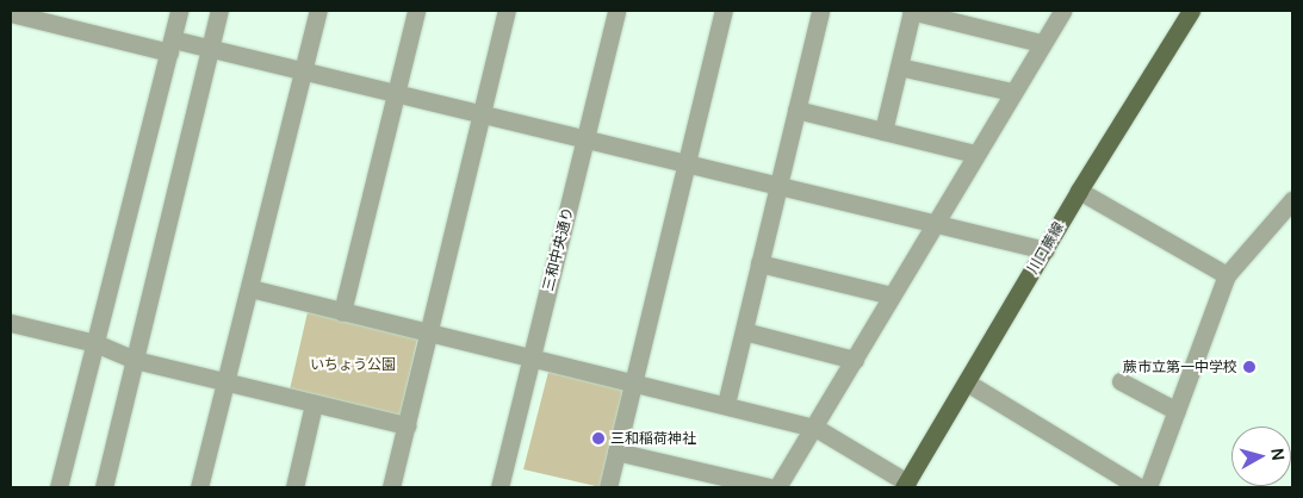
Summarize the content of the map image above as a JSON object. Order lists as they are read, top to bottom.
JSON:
{
  "streets": {
    "main road": ["川口蕨線"],
    "street": ["三和中央通り"]
  },
  "parks": ["いちょう公園"],
  "places": ["蕨市立第一中学校", "三和稲荷神社"],
  "north": "right"
}
